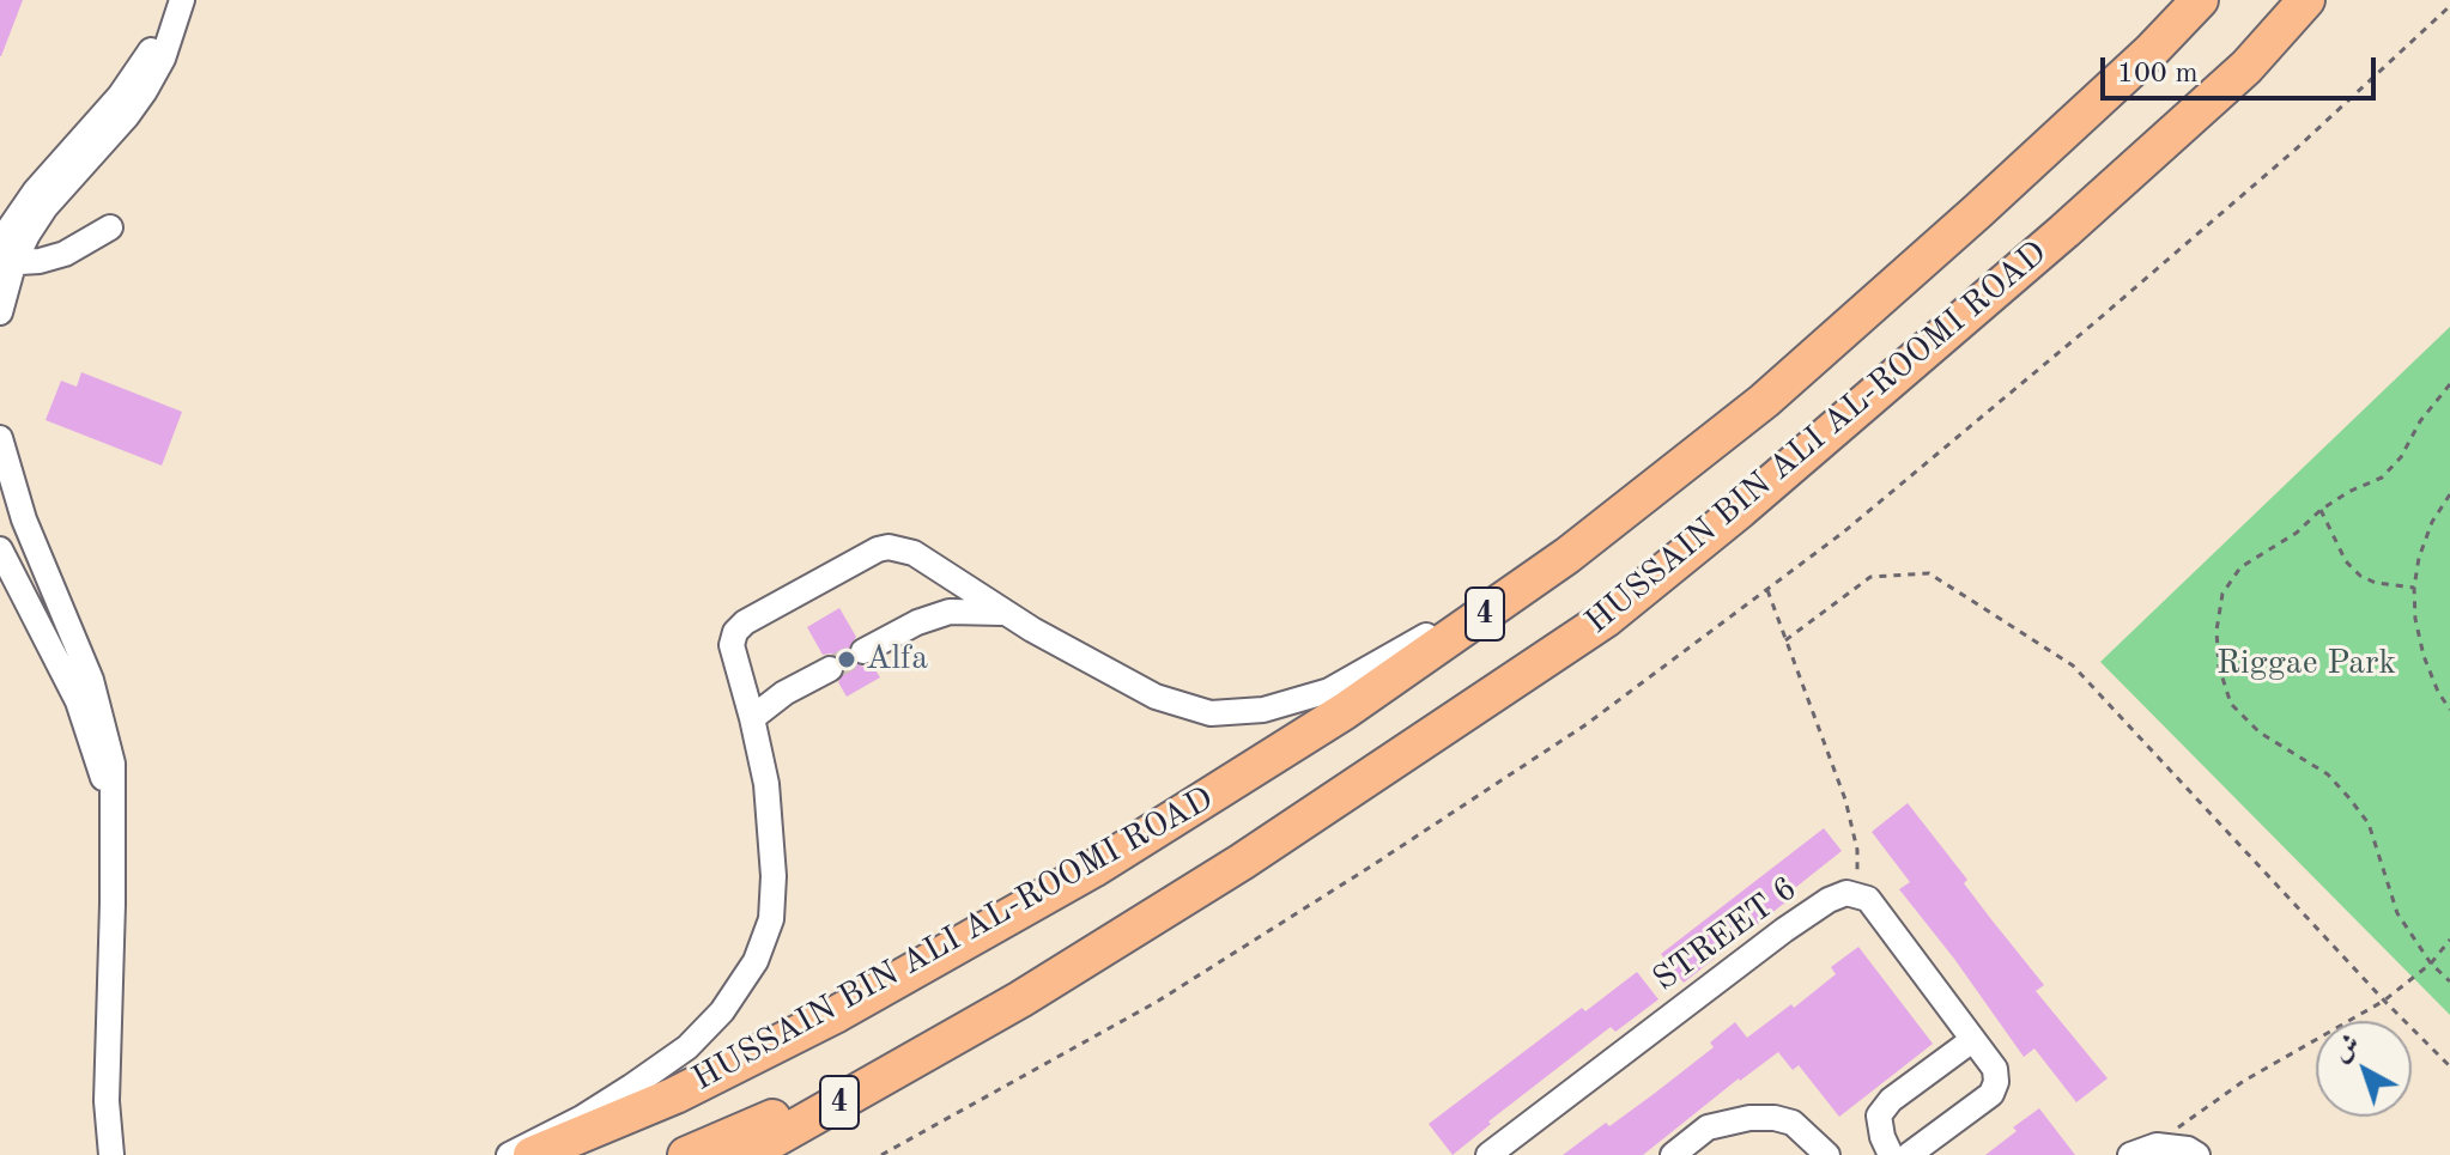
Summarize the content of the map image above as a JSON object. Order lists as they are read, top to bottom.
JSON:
{
  "streets": {
    "highway": ["HUSSAIN BIN ALI AL-ROOMI ROAD", "4"],
    "street": ["STREET 6"]
  },
  "parks": ["Riggae Park"],
  "places": ["Alfa"],
  "scale_bar": "100 m",
  "north": "top left"
}
